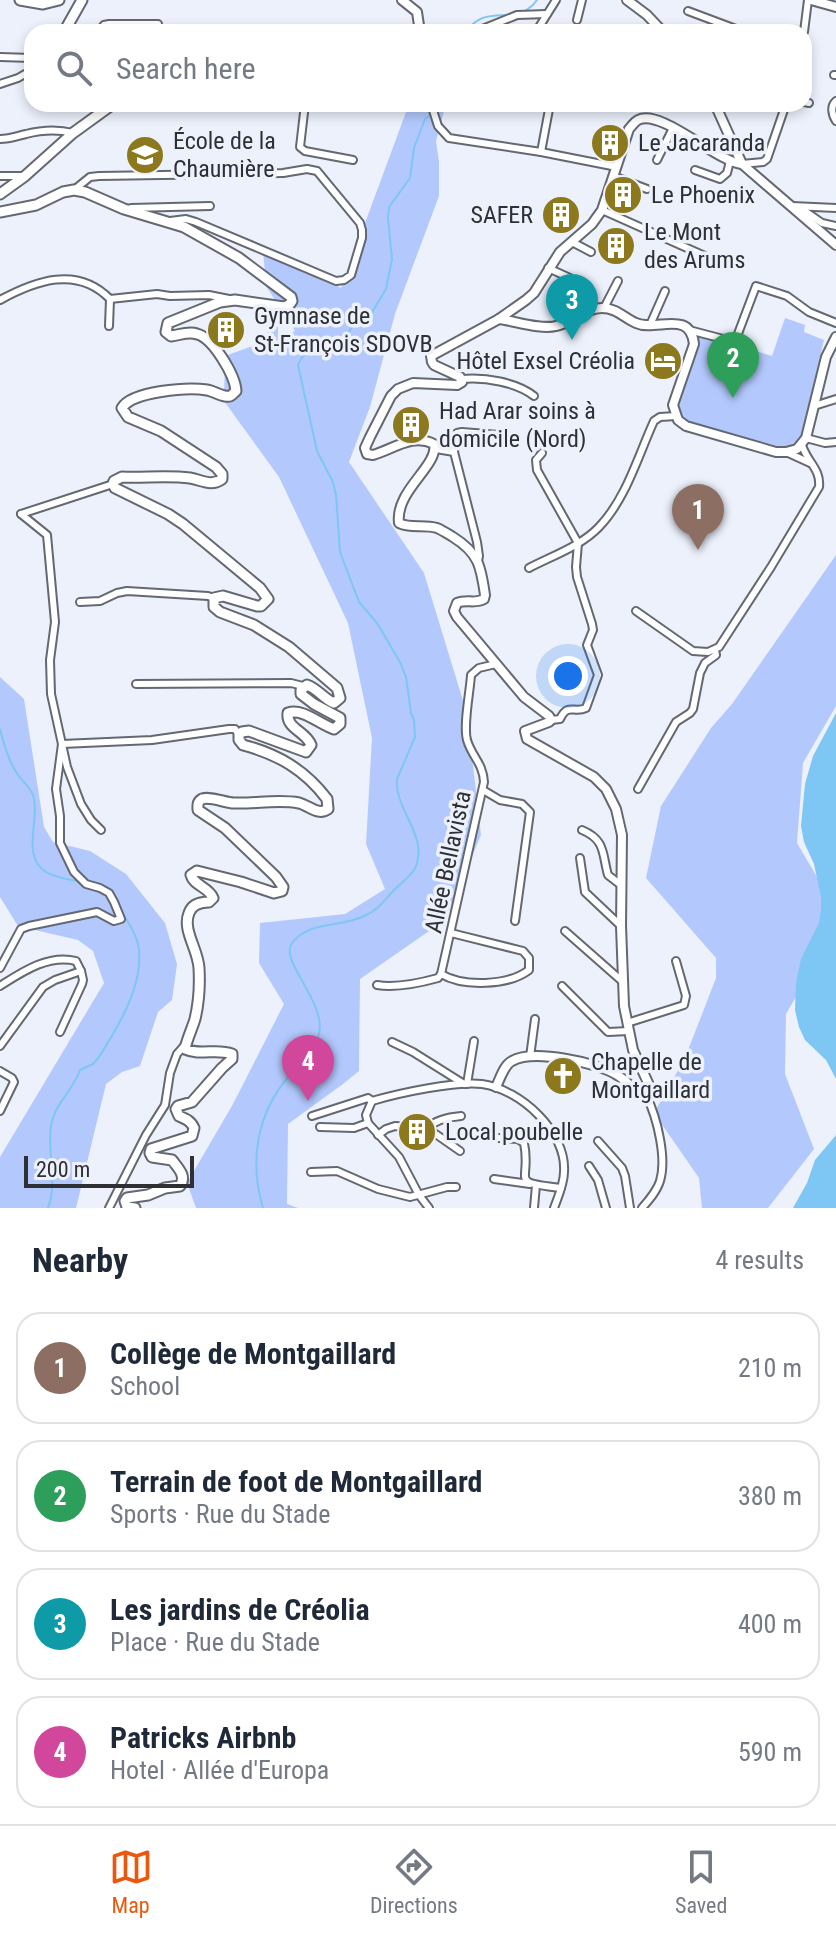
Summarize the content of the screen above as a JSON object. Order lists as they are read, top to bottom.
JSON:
{
  "streets": {
    "street": ["Allée Bellavista"]
  },
  "places": {
    "building": [
      "Le Jacaranda",
      "Le Phoenix",
      "SAFER",
      "Le Mont des Arums",
      "Gymnase de St-François SDOVB",
      "Had Arar soins à domicile (Nord)",
      "Local poubelle"
    ],
    "school or university": ["École de la Chaumière"],
    "hotel": ["Hôtel Exsel Créolia"],
    "church": ["Chapelle de Montgaillard"]
  },
  "scale_bar": "200 m",
  "page": {
    "search": "Search here",
    "pins": [
      "3",
      "2",
      "1",
      "4"
    ],
    "scale": "200 m",
    "heading": ["Nearby", "4 results"],
    "list": [
      {
        "mark": "1",
        "name": "Collège de Montgaillard",
        "note": "School",
        "value": "210 m"
      },
      {
        "mark": "2",
        "name": "Terrain de foot de Montgaillard",
        "note": "Sports · Rue du Stade",
        "value": "380 m"
      },
      {
        "mark": "3",
        "name": "Les jardins de Créolia",
        "note": "Place · Rue du Stade",
        "value": "400 m"
      },
      {
        "mark": "4",
        "name": "Patricks Airbnb",
        "note": "Hotel · Allée d'Europa",
        "value": "590 m"
      }
    ],
    "nav": ["Map", "Directions", "Saved"]
  }
}
